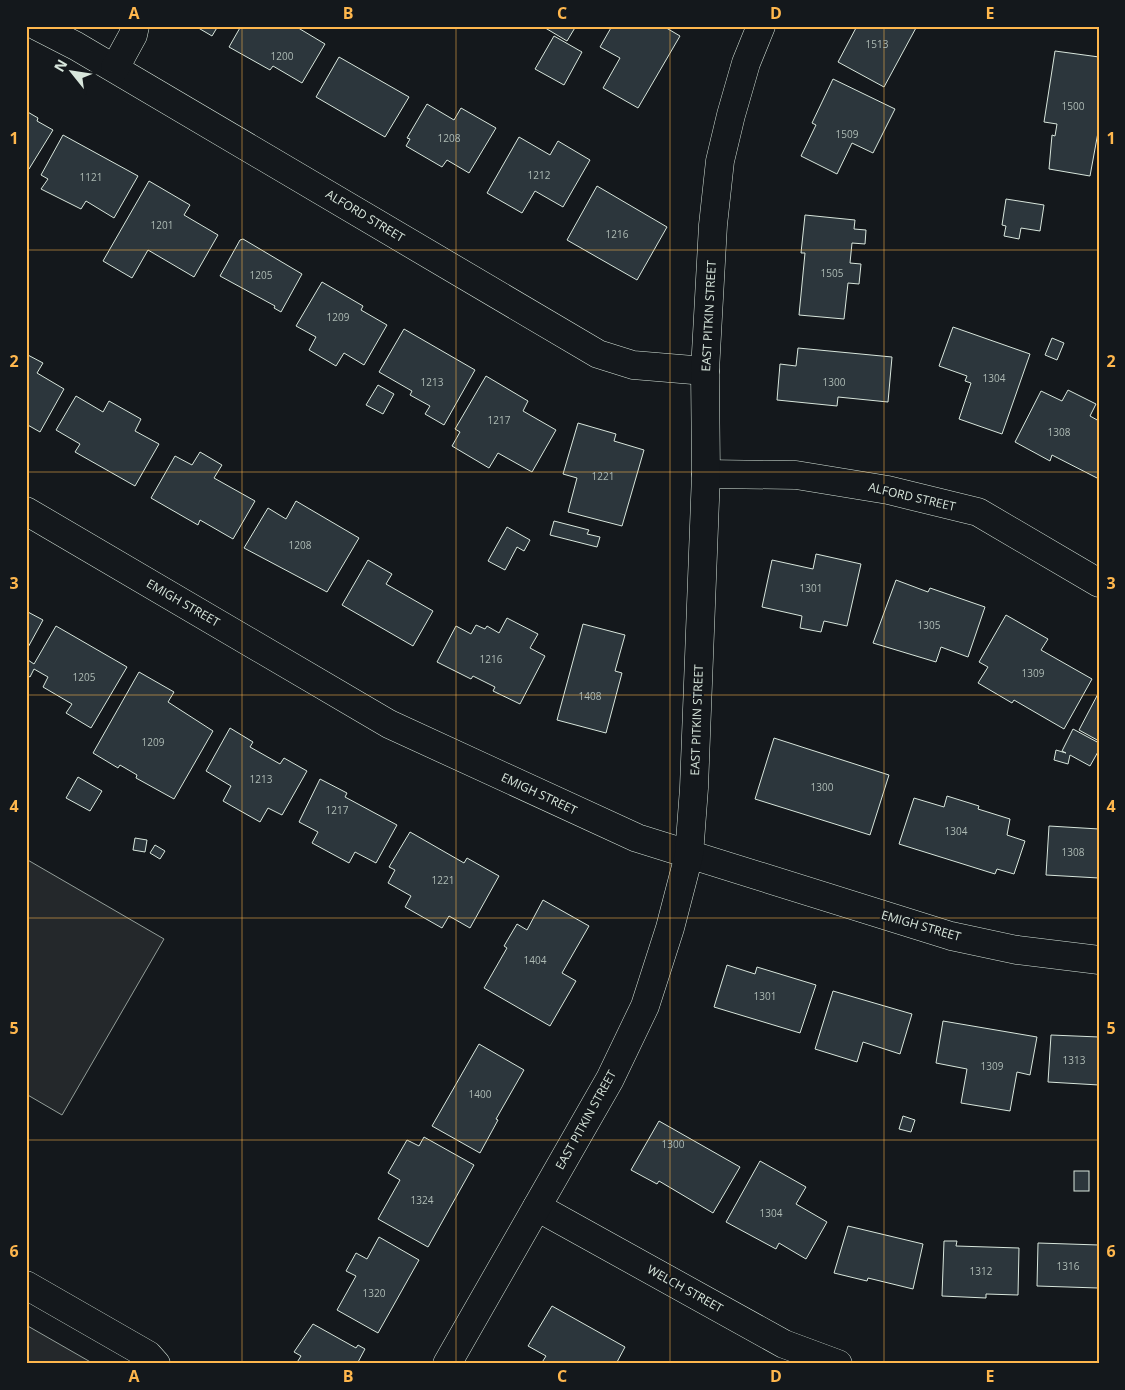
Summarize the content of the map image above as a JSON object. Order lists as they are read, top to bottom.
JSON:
{
  "streets": {
    "street": [
      "ALFORD STREET",
      "EAST PITKIN STREET",
      "EMIGH STREET",
      "WELCH STREET"
    ]
  },
  "crossings": [
    ["ALFORD STREET", "EAST PITKIN STREET"],
    ["EAST PITKIN STREET", "EMIGH STREET"],
    ["EAST PITKIN STREET", "WELCH STREET"]
  ],
  "house_numbers": [
    "1513",
    "1200",
    "1500",
    "1509",
    "1208",
    "1212",
    "1121",
    "1201",
    "1216",
    "1505",
    "1205",
    "1209",
    "1304",
    "1213",
    "1300",
    "1217",
    "1308",
    "1221",
    "1208",
    "1301",
    "1305",
    "1216",
    "1309",
    "1205",
    "1408",
    "1209",
    "1213",
    "1300",
    "1217",
    "1304",
    "1308",
    "1221",
    "1404",
    "1301",
    "1313",
    "1309",
    "1400",
    "1300",
    "1324",
    "1304",
    "1316",
    "1312",
    "1320"
  ],
  "north": "top left",
  "grid": {
    "columns": [
      "A",
      "B",
      "C",
      "D",
      "E"
    ],
    "rows": [
      "1",
      "2",
      "3",
      "4",
      "5",
      "6"
    ]
  }
}
